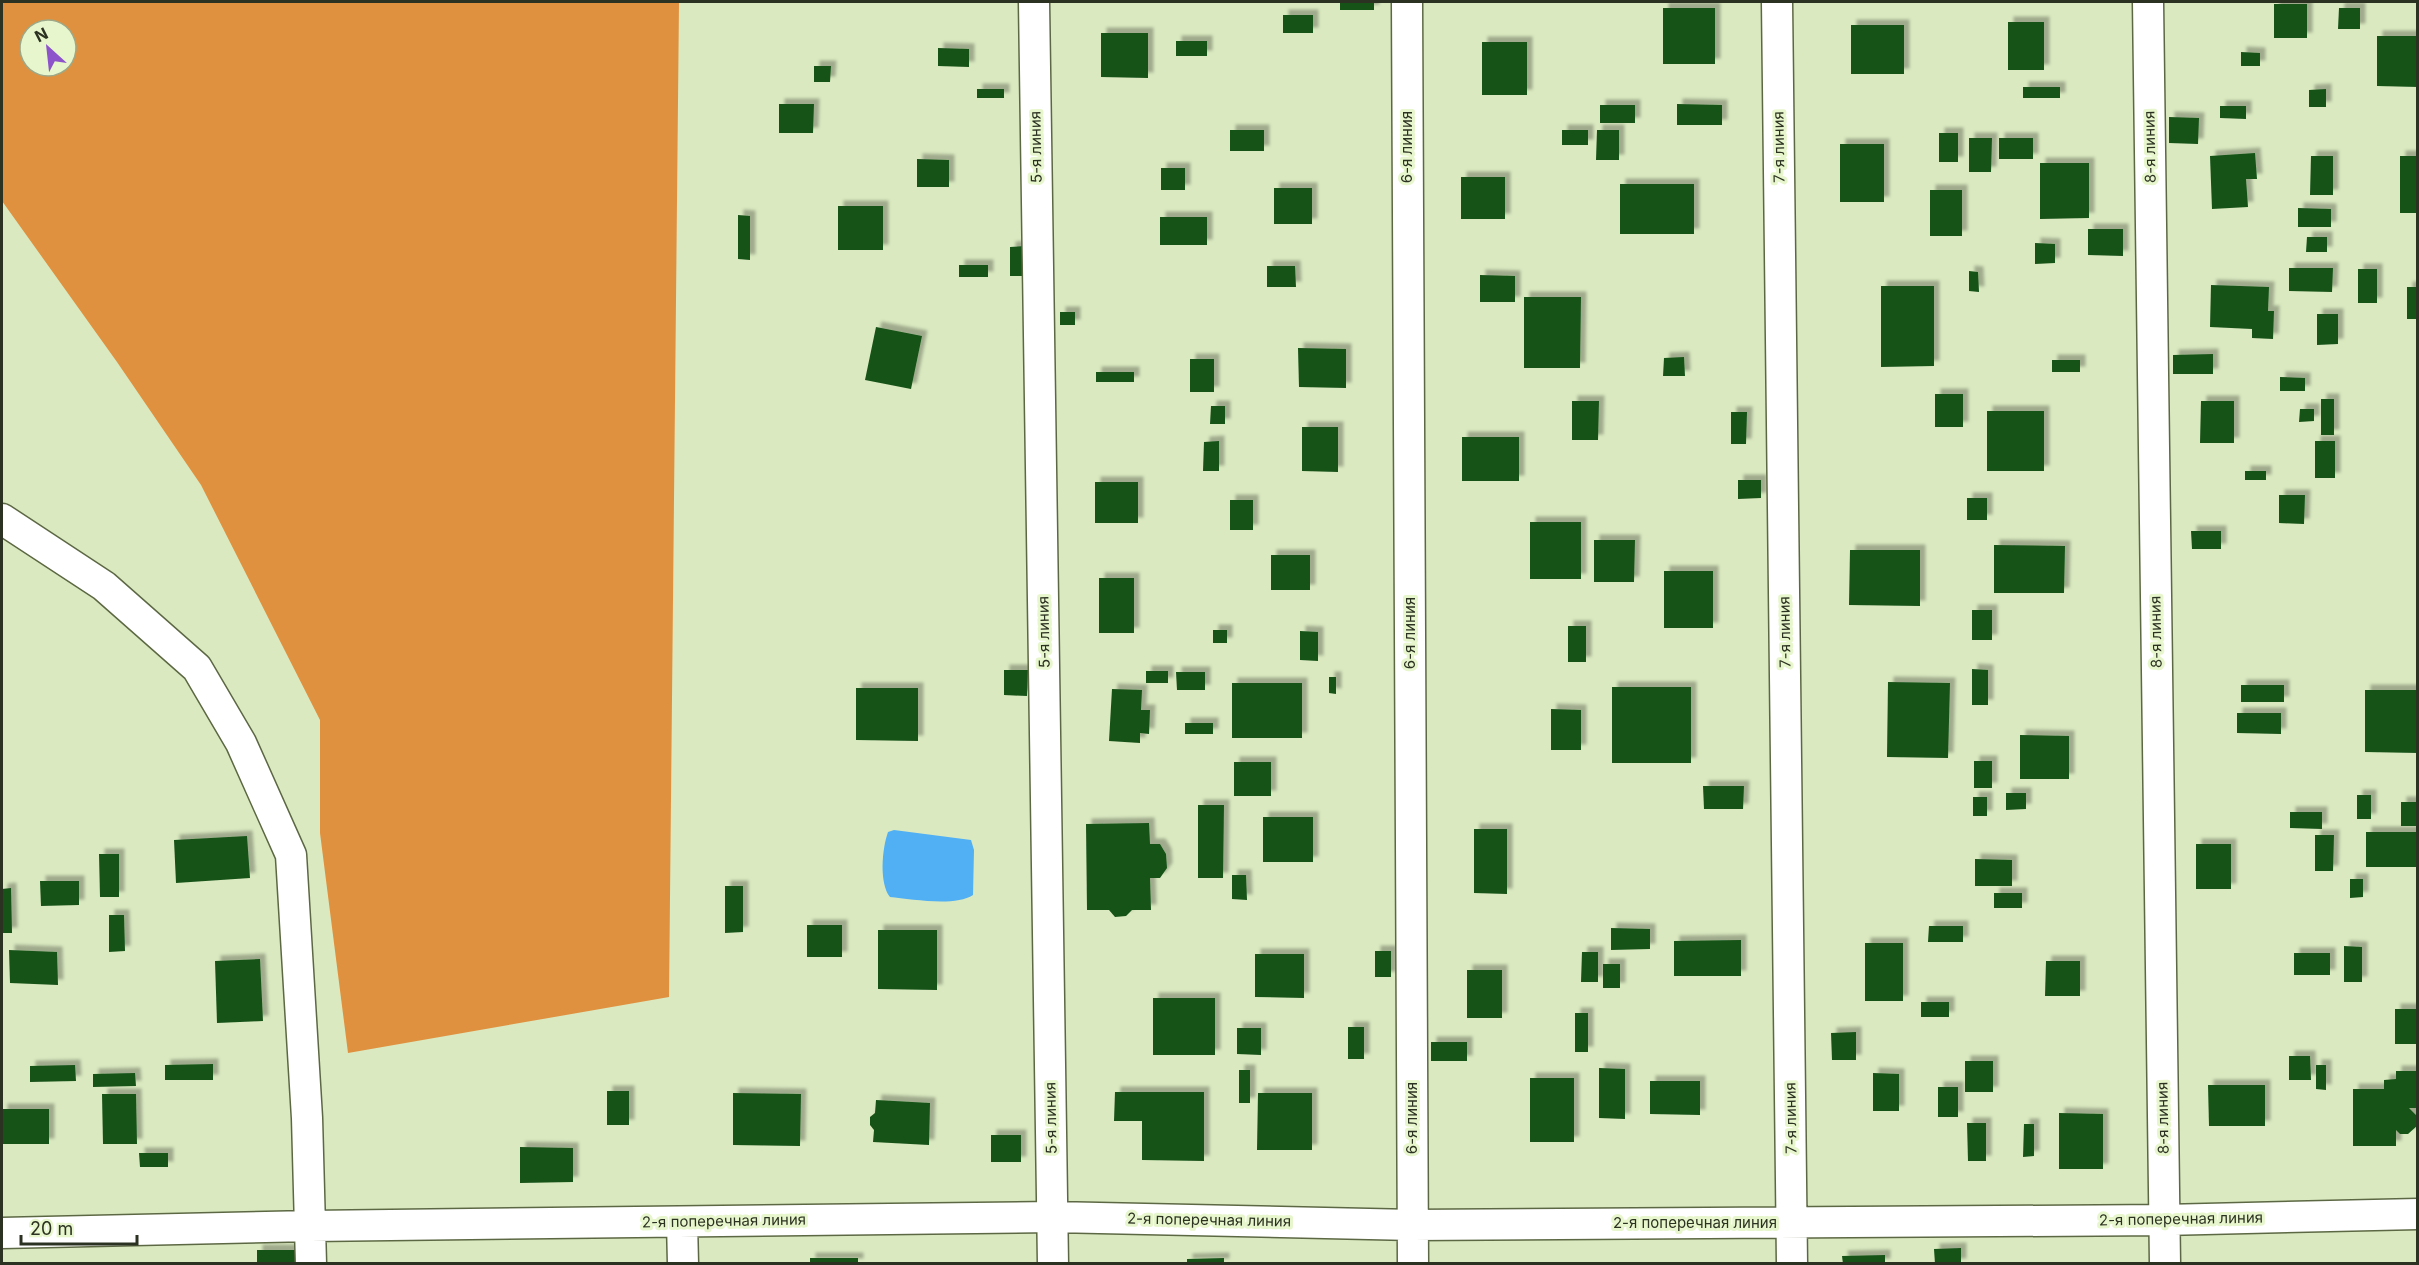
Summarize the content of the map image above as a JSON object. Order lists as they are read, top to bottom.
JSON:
{
  "streets": {
    "street": [
      "5-я линия",
      "6-я линия",
      "7-я линия",
      "8-я линия",
      "2-я поперечная линия"
    ]
  },
  "crossings": [
    ["5-я линия", "2-я поперечная линия"],
    ["6-я линия", "2-я поперечная линия"],
    ["7-я линия", "2-я поперечная линия"],
    ["8-я линия", "2-я поперечная линия"]
  ],
  "scale_bar": "20 m",
  "north": "top left"
}
